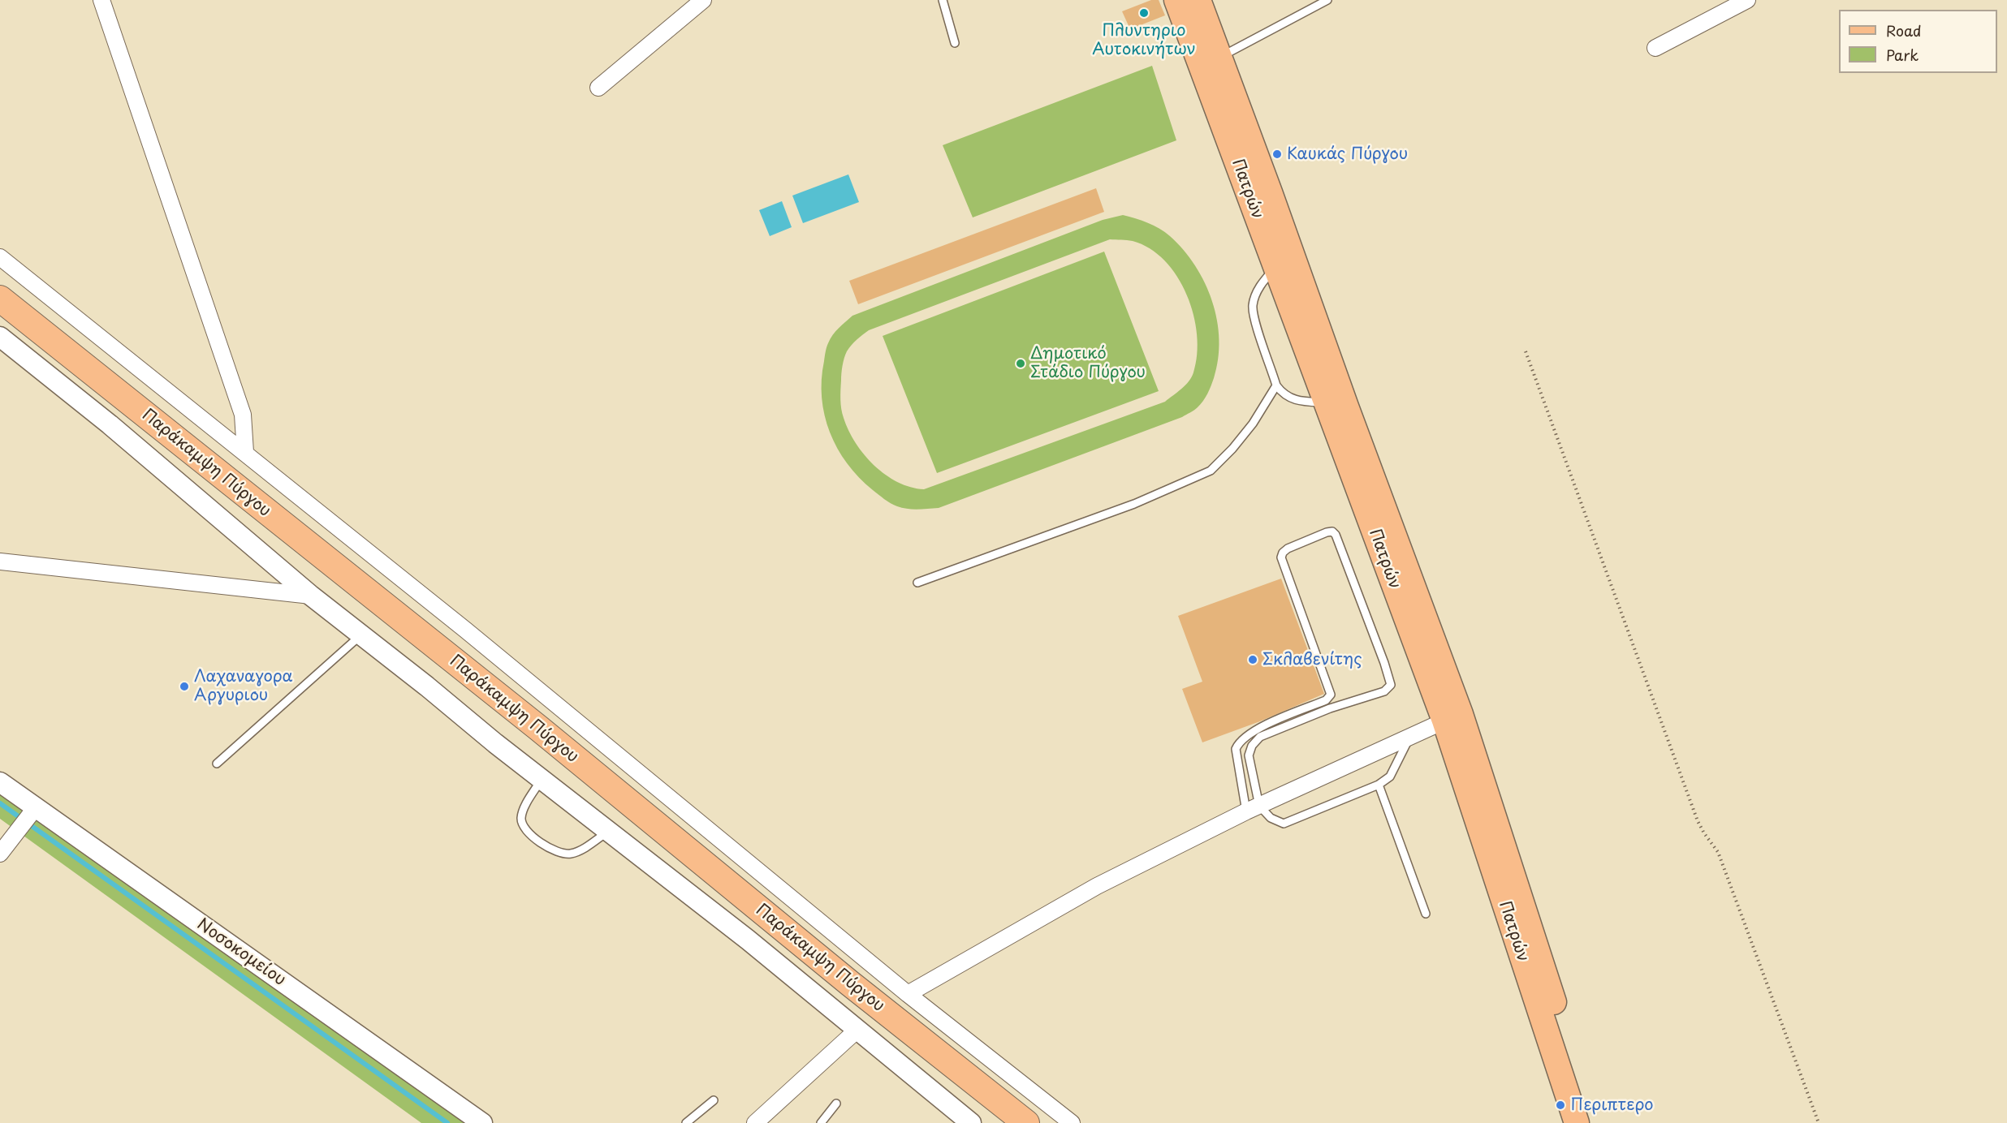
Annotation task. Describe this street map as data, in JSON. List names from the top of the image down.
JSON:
{
  "streets": {
    "highway": ["Παράκαμψη Πύργου"],
    "main road": ["Πατρών"],
    "street": ["Νοσοκομείου"]
  },
  "places": [
    "Πλυντηριο Αυτοκινήτων",
    "Καυκάς Πύργου",
    "Δημοτικό Στάδιο Πύργου",
    "Σκλαβενίτης",
    "Λαχαναγορα Αργυριου",
    "Περιπτερο"
  ],
  "legend": ["Road", "Park"]
}
